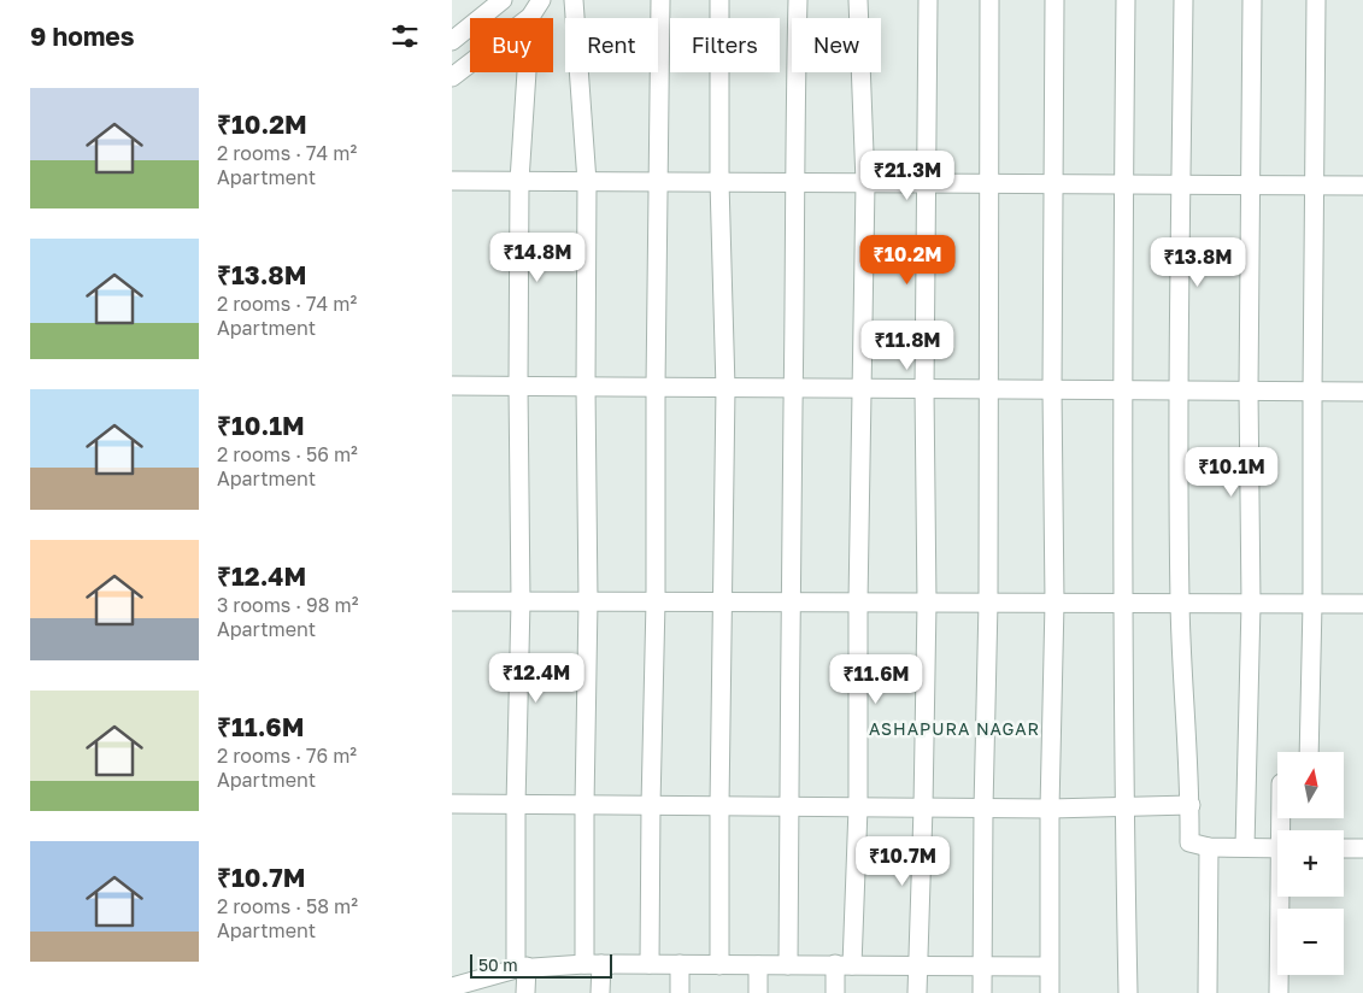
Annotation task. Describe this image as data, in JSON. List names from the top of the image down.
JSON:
{
  "districts": ["ASHAPURA NAGAR"],
  "scale_bar": "50 m",
  "north": "top",
  "page": {
    "heading": "9 homes",
    "chip": [
      "Buy",
      "Rent",
      "Filters",
      "New"
    ],
    "list": [
      {
        "name": "₹10.2M",
        "note": "2 rooms · 74 m² · Apartment"
      },
      {
        "name": "₹13.8M",
        "note": "2 rooms · 74 m² · Apartment"
      },
      {
        "name": "₹10.1M",
        "note": "2 rooms · 56 m² · Apartment"
      },
      {
        "name": "₹12.4M",
        "note": "3 rooms · 98 m² · Apartment"
      },
      {
        "name": "₹11.6M",
        "note": "2 rooms · 76 m² · Apartment"
      },
      {
        "name": "₹10.7M",
        "note": "2 rooms · 58 m² · Apartment"
      }
    ],
    "price": [
      "₹21.3M",
      "₹14.8M",
      "₹10.2M",
      "₹13.8M",
      "₹11.8M",
      "₹10.1M",
      "₹12.4M",
      "₹11.6M",
      "₹10.7M"
    ],
    "map_buttons": ["+", "−"],
    "scale": "50 m"
  }
}
